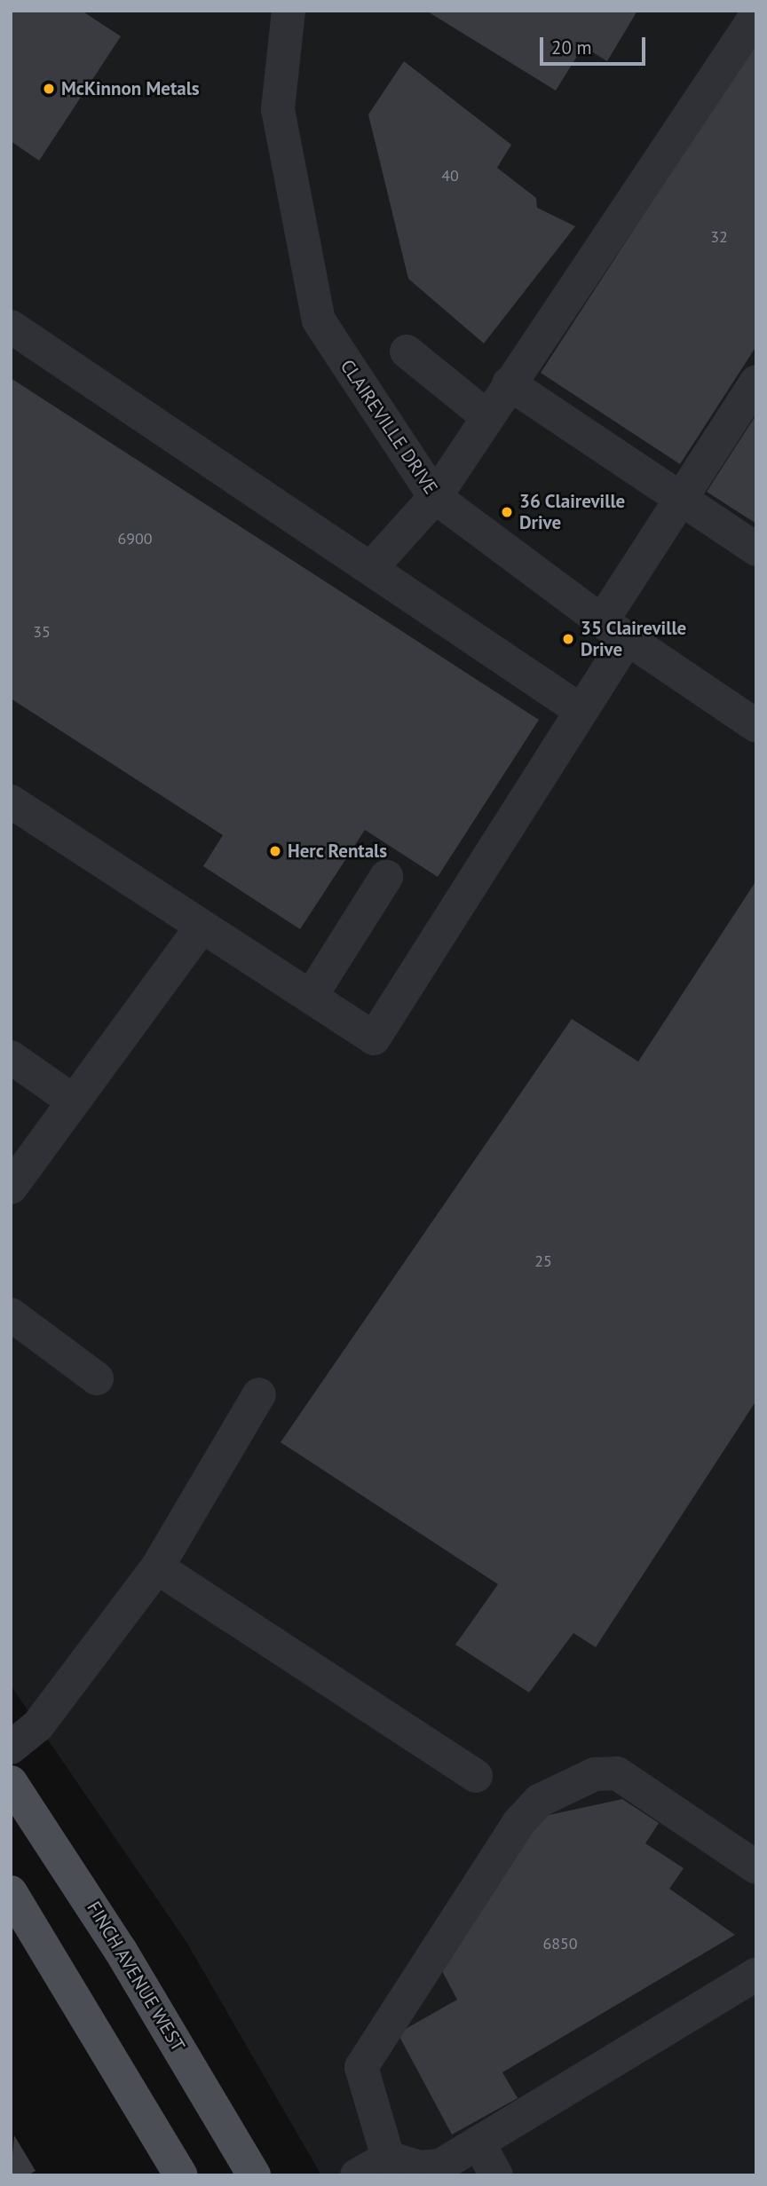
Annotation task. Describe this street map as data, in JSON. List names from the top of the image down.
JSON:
{
  "streets": {
    "main road": ["FINCH AVENUE WEST"],
    "street": ["CLAIREVILLE DRIVE"]
  },
  "places": [
    "McKinnon Metals",
    "36 Claireville Drive",
    "35 Claireville Drive",
    "Herc Rentals"
  ],
  "house_numbers": [
    "40",
    "32",
    "6900",
    "35",
    "25",
    "6850"
  ],
  "scale_bar": "20 m"
}
